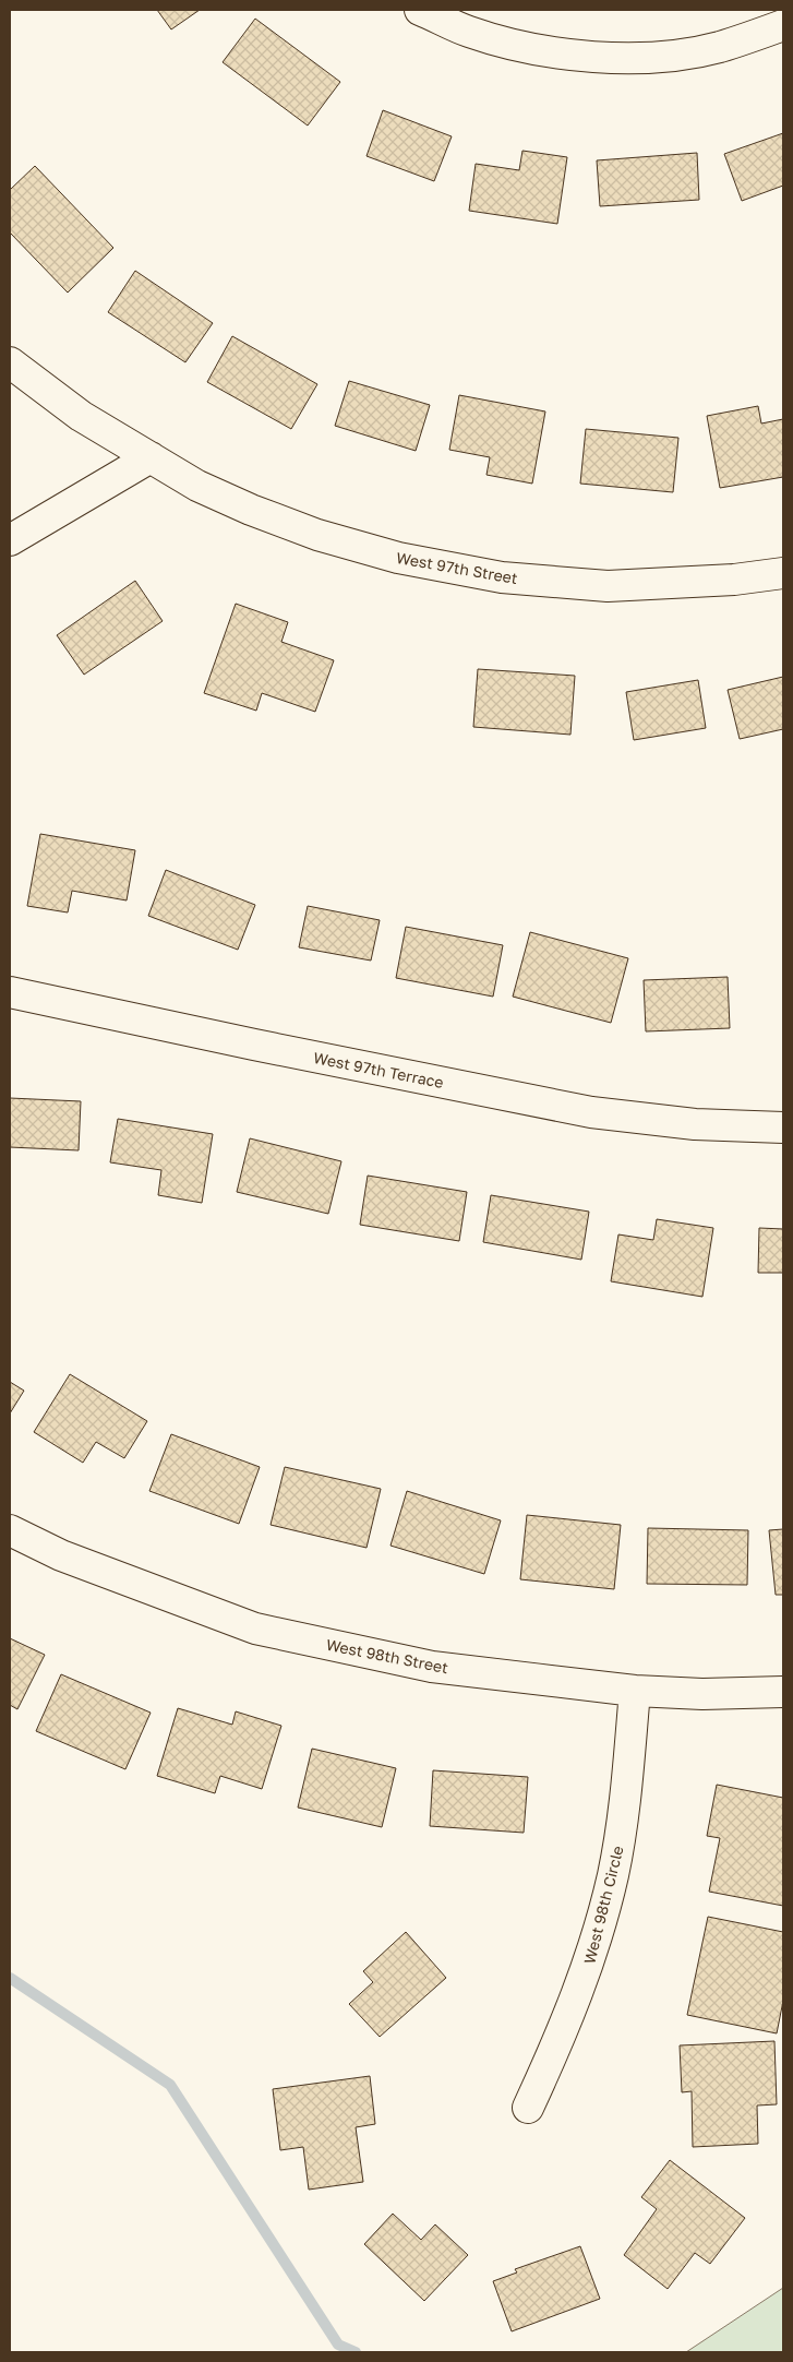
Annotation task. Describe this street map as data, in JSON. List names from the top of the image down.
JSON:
{
  "streets": {
    "street": [
      "West 97th Street",
      "West 97th Terrace",
      "West 98th Street",
      "West 98th Circle"
    ]
  },
  "crossings": [
    ["West 98th Street", "West 98th Circle"]
  ]
}
